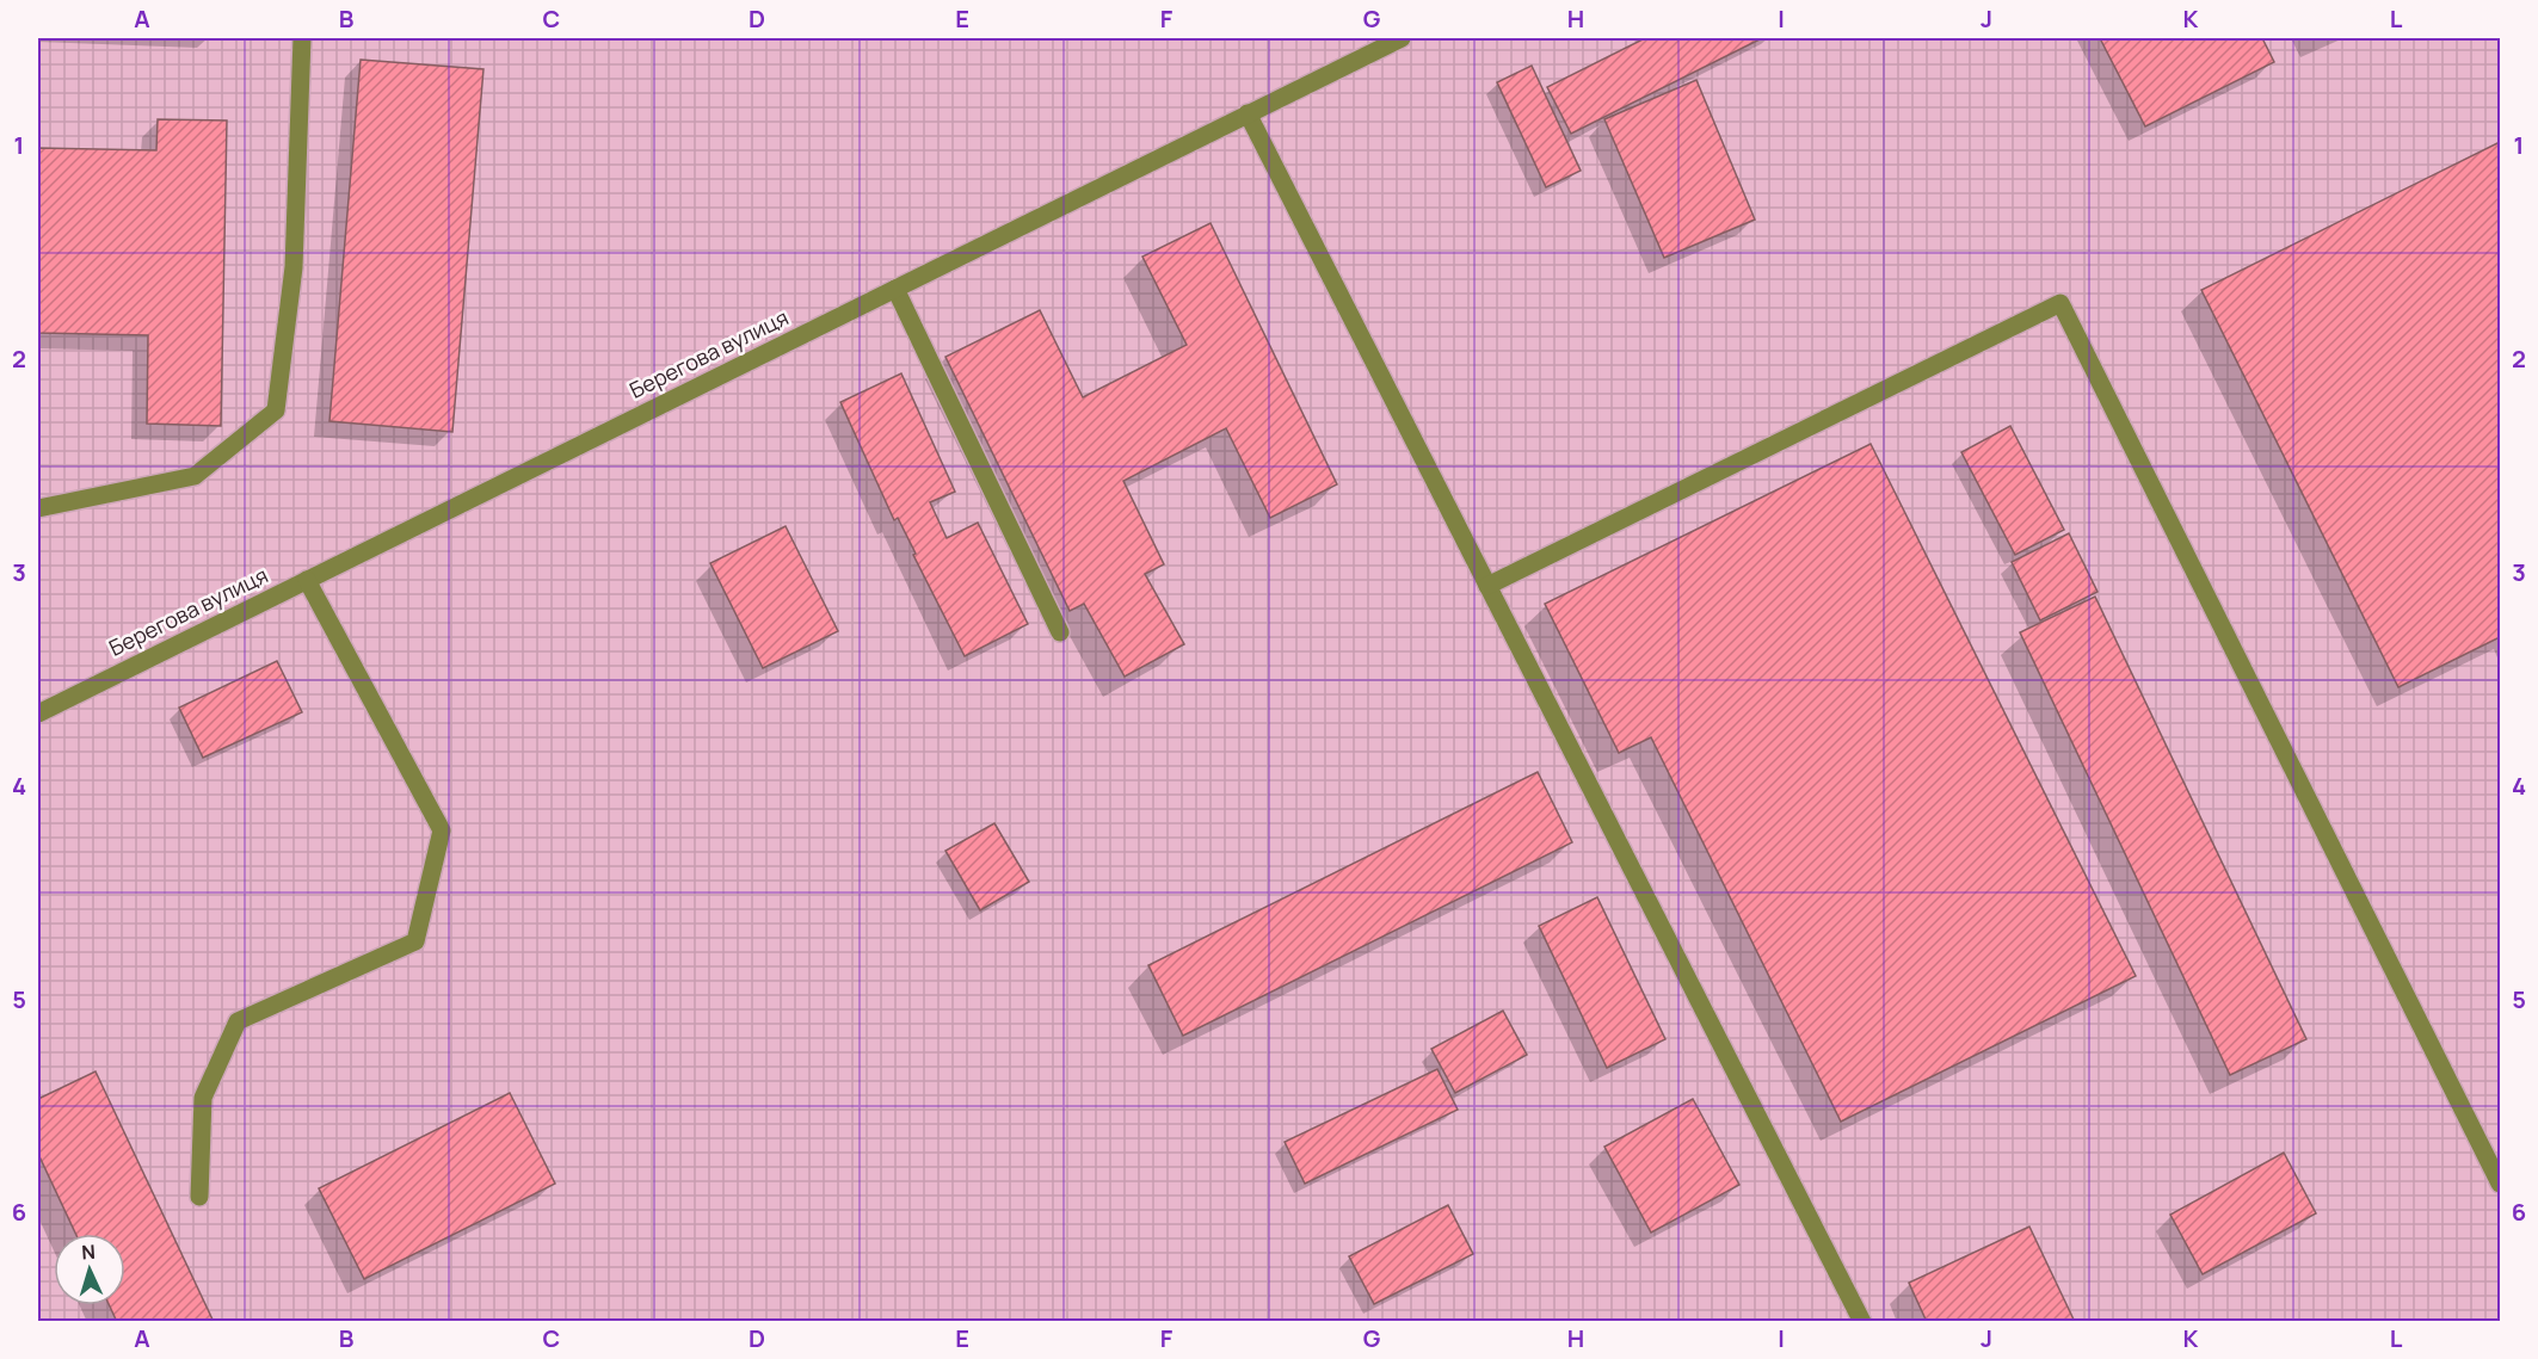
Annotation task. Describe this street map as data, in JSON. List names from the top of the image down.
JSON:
{
  "streets": {
    "street": ["Берегова вулиця"]
  },
  "north": "top",
  "grid": {
    "columns": [
      "A",
      "B",
      "C",
      "D",
      "E",
      "F",
      "G",
      "H",
      "I",
      "J",
      "K",
      "L"
    ],
    "rows": [
      "1",
      "2",
      "3",
      "4",
      "5",
      "6"
    ]
  }
}
